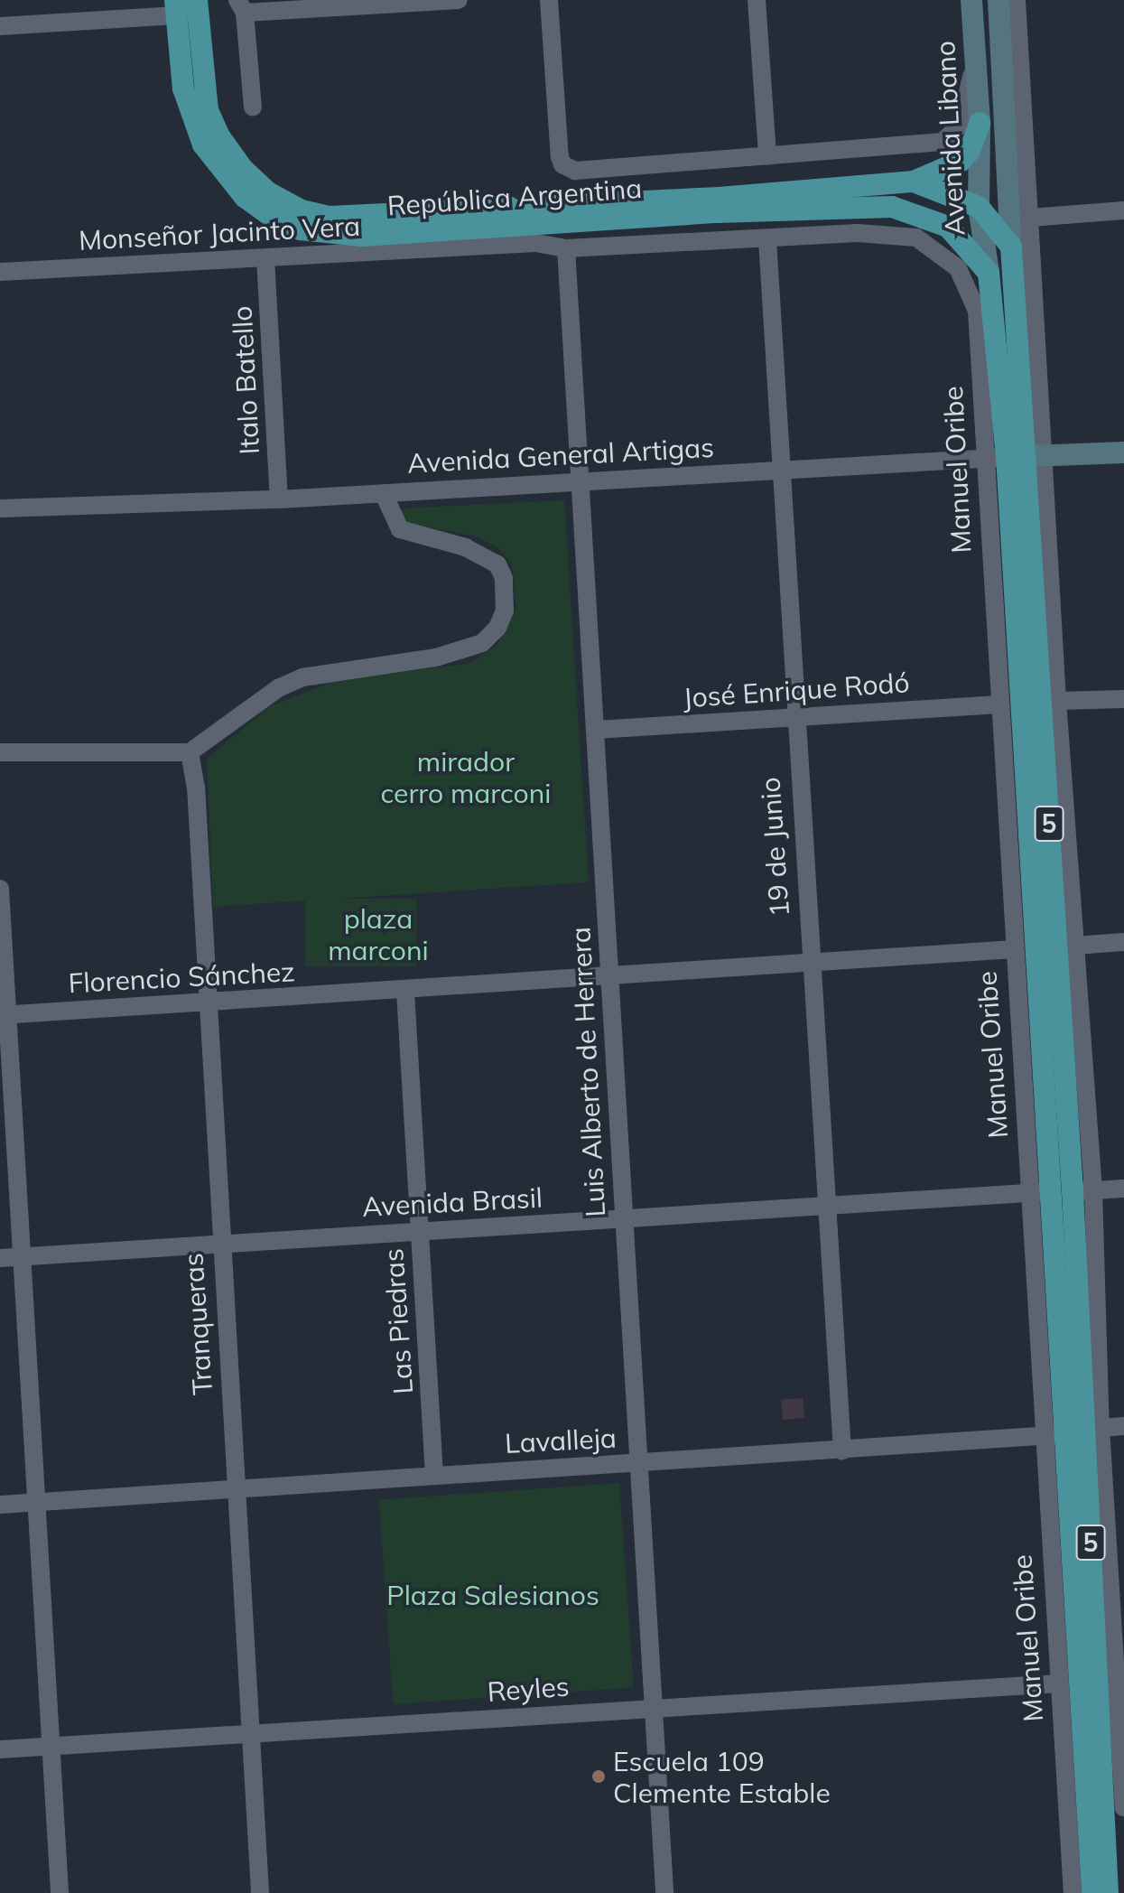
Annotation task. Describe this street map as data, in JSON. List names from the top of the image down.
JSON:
{
  "streets": {
    "highway": ["República Argentina", "Manuel Oribe", "5"],
    "main road": ["Avenida Libano", "Avenida General Artigas"],
    "street": [
      "Monseñor Jacinto Vera",
      "Italo Batello",
      "José Enrique Rodó",
      "19 de Junio",
      "Florencio Sánchez",
      "Luis Alberto de Herrera",
      "Avenida Brasil",
      "Las Piedras",
      "Tranqueras",
      "Lavalleja",
      "Reyles"
    ]
  },
  "crossings": [
    ["Avenida Libano", "República Argentina"],
    ["Avenida Libano", "Manuel Oribe"],
    ["República Argentina", "Manuel Oribe"],
    ["Monseñor Jacinto Vera", "Italo Batello"],
    ["Monseñor Jacinto Vera", "Manuel Oribe"],
    ["Monseñor Jacinto Vera", "19 de Junio"],
    ["Monseñor Jacinto Vera", "Luis Alberto de Herrera"],
    ["Italo Batello", "Avenida General Artigas"],
    ["Avenida General Artigas", "Manuel Oribe"],
    ["Avenida General Artigas", "19 de Junio"],
    ["Avenida General Artigas", "Luis Alberto de Herrera"],
    ["Manuel Oribe", "José Enrique Rodó"],
    ["Manuel Oribe", "Florencio Sánchez"],
    ["Manuel Oribe", "Avenida Brasil"],
    ["Manuel Oribe", "Lavalleja"],
    ["Manuel Oribe", "Reyles"],
    ["José Enrique Rodó", "19 de Junio"],
    ["José Enrique Rodó", "Luis Alberto de Herrera"],
    ["19 de Junio", "Florencio Sánchez"],
    ["19 de Junio", "Avenida Brasil"],
    ["19 de Junio", "Lavalleja"],
    ["Florencio Sánchez", "Luis Alberto de Herrera"],
    ["Florencio Sánchez", "Las Piedras"],
    ["Florencio Sánchez", "Tranqueras"],
    ["Luis Alberto de Herrera", "Avenida Brasil"],
    ["Luis Alberto de Herrera", "Lavalleja"],
    ["Luis Alberto de Herrera", "Reyles"],
    ["Avenida Brasil", "Las Piedras"],
    ["Avenida Brasil", "Tranqueras"],
    ["Las Piedras", "Lavalleja"],
    ["Tranqueras", "Lavalleja"],
    ["Tranqueras", "Reyles"]
  ],
  "parks": ["mirador cerro marconi", "plaza marconi", "Plaza Salesianos"],
  "places": ["Escuela 109 Clemente Estable"]
}
